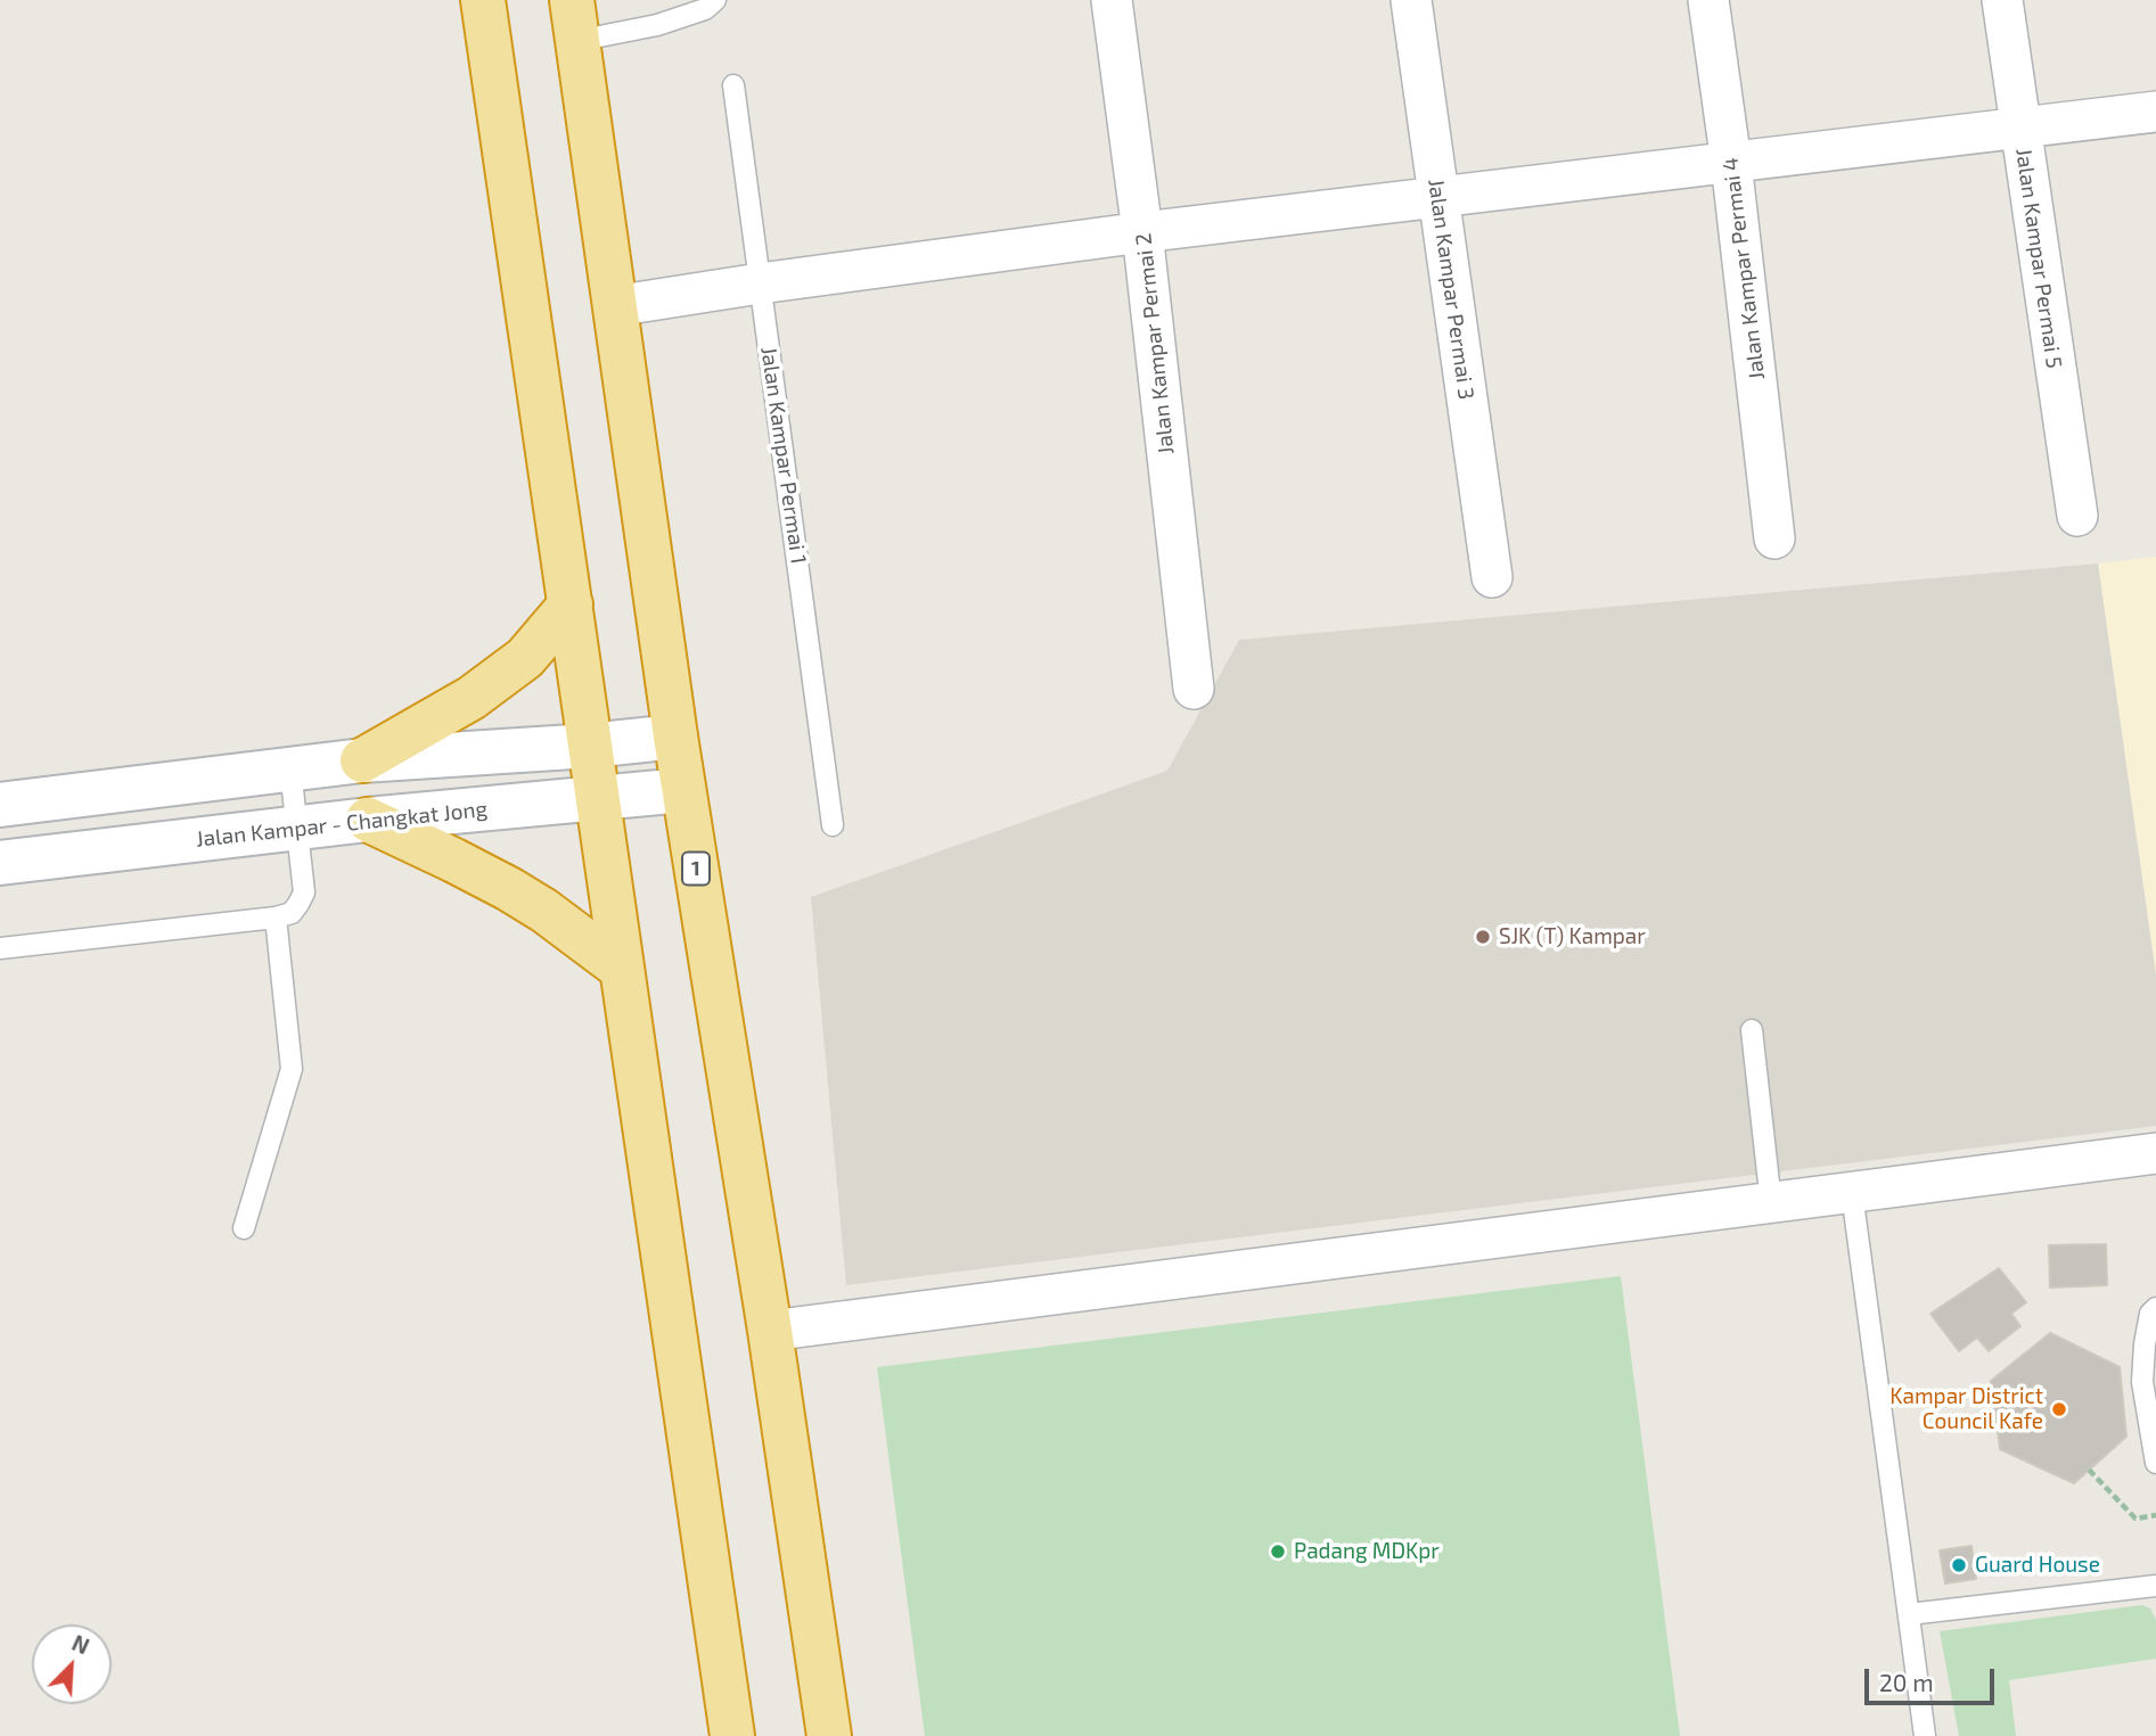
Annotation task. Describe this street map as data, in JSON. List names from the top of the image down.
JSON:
{
  "streets": {
    "highway": ["1"],
    "main road": ["Jalan Kampar - Changkat Jong"],
    "street": [
      "Jalan Kampar Permai 5",
      "Jalan Kampar Permai 4",
      "Jalan Kampar Permai 3",
      "Jalan Kampar Permai 2"
    ],
    "lane": ["Jalan Kampar Permai 1"]
  },
  "crossings": [
    ["Jalan Kampar - Changkat Jong", "1"]
  ],
  "places": [
    "SJK (T) Kampar",
    "Kampar District Council Kafe",
    "Padang MDKpr",
    "Guard House"
  ],
  "scale_bar": "20 m",
  "north": "top right"
}
